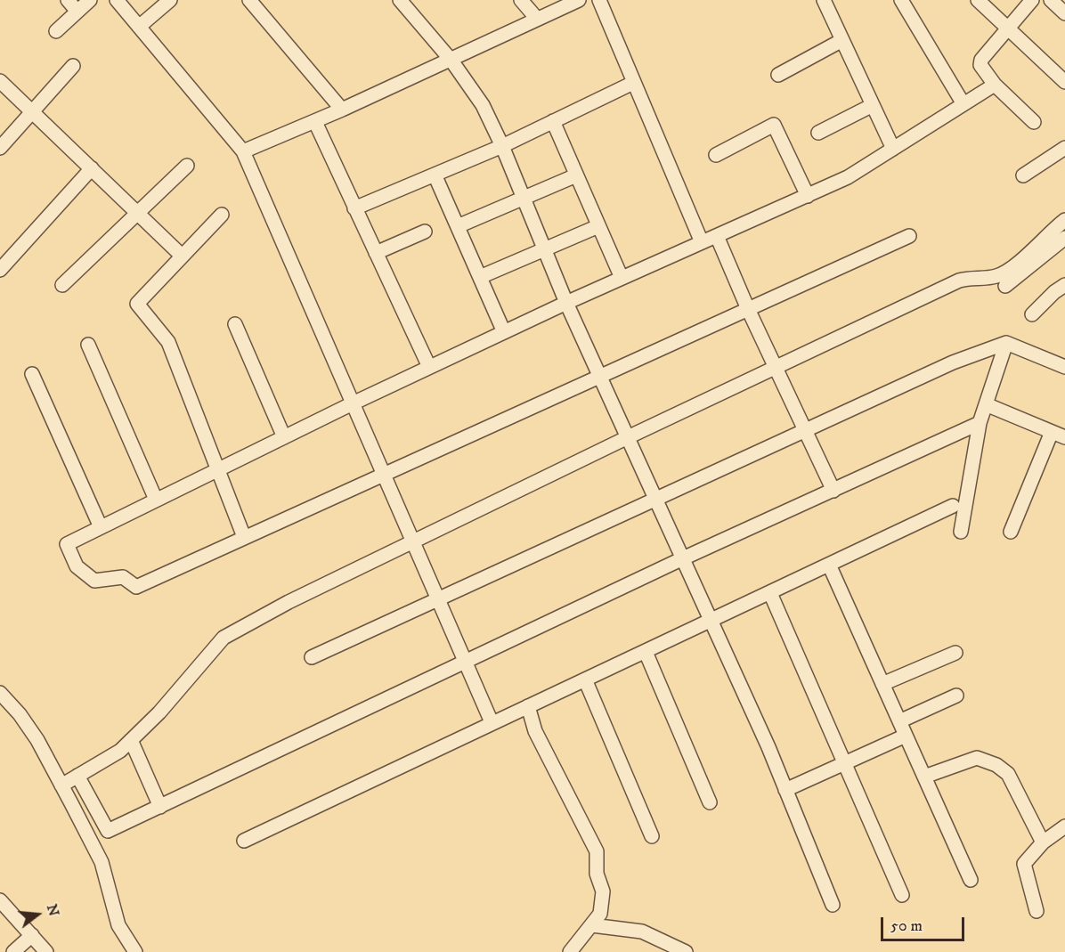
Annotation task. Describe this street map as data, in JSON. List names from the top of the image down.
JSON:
{
  "scale_bar": "50 m",
  "north": "right"
}
